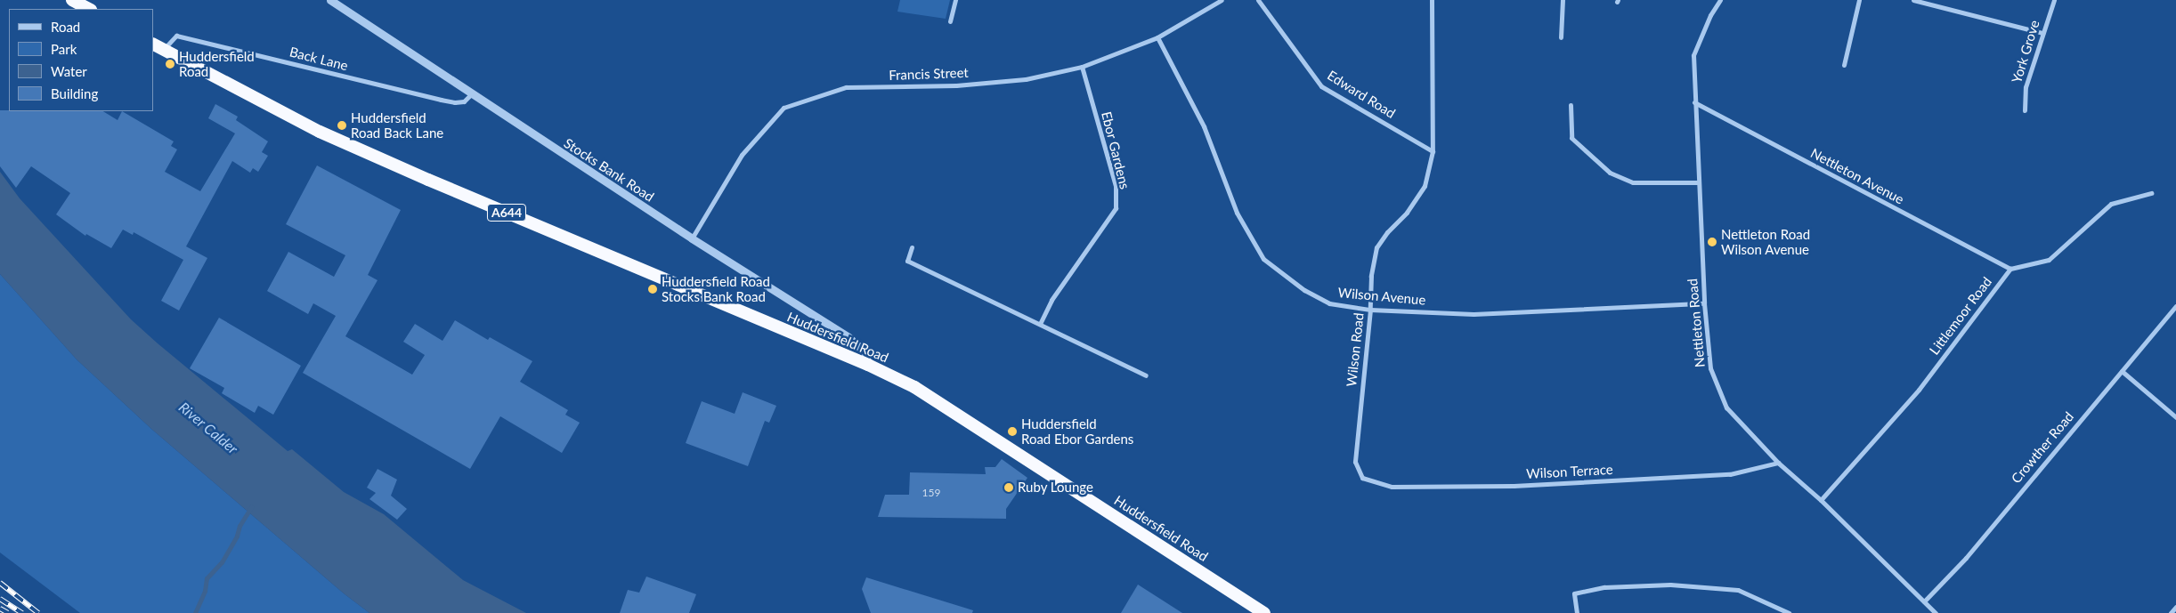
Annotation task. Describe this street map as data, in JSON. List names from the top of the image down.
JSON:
{
  "streets": {
    "highway": ["A644", "Huddersfield Road"],
    "street": [
      "York Grove",
      "Back Lane",
      "Francis Street",
      "Edward Road",
      "Ebor Gardens",
      "Stocks Bank Road",
      "Nettleton Avenue",
      "Wilson Avenue",
      "Littlemoor Road",
      "Nettleton Road",
      "Wilson Road",
      "Crowther Road",
      "Wilson Terrace"
    ]
  },
  "crossings": [
    ["Back Lane", "Stocks Bank Road"],
    ["Back Lane", "Huddersfield Road"],
    ["Francis Street", "Ebor Gardens"],
    ["Francis Street", "Stocks Bank Road"],
    ["Francis Street", "Wilson Avenue"],
    ["Edward Road", "Wilson Road"],
    ["Stocks Bank Road", "Huddersfield Road"],
    ["Nettleton Avenue", "Littlemoor Road"],
    ["Nettleton Avenue", "Nettleton Road"],
    ["Wilson Avenue", "Nettleton Road"],
    ["Wilson Avenue", "Wilson Road"],
    ["Littlemoor Road", "Nettleton Road"],
    ["Nettleton Road", "Crowther Road"],
    ["Nettleton Road", "Wilson Terrace"],
    ["Wilson Road", "Wilson Terrace"]
  ],
  "water": ["River Calder"],
  "places": [
    "Huddersfield Road",
    "Huddersfield Road Back Lane",
    "Nettleton Road Wilson Avenue",
    "Huddersfield Road Stocks Bank Road",
    "Huddersfield Road Ebor Gardens",
    "Ruby Lounge"
  ],
  "house_numbers": ["159"],
  "legend": [
    "Road",
    "Park",
    "Water",
    "Building"
  ]
}
